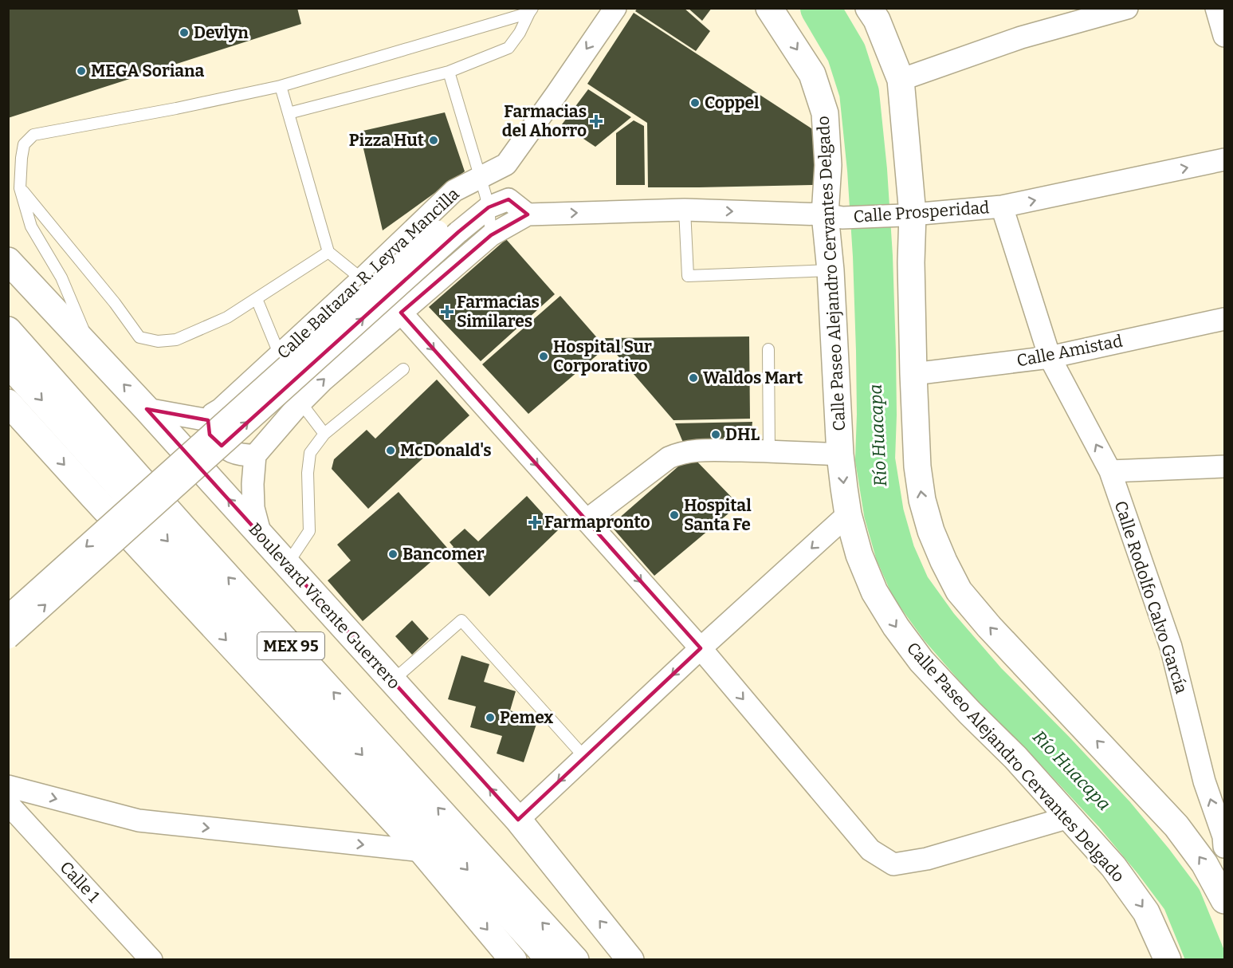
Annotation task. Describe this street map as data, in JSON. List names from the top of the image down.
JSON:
{
  "streets": {
    "main road": ["Calle Paseo Alejandro Cervantes Delgado", "Boulevard Vicente Guerrero", "MEX 95"],
    "street": [
      "Calle Prosperidad",
      "Calle Baltazar R. Leyva Mancilla",
      "Calle Amistad",
      "Calle Rodolfo Calvo García",
      "Calle 1"
    ]
  },
  "crossings": [
    ["Calle Prosperidad", "Calle Paseo Alejandro Cervantes Delgado"],
    ["Calle Prosperidad", "Calle Rodolfo Calvo García"],
    ["Calle Amistad", "Calle Rodolfo Calvo García"]
  ],
  "one_way": ["Calle Baltazar R. Leyva Mancilla", "Calle Rodolfo Calvo García"],
  "water": ["Río Huacapa"],
  "places": {
    "other": [
      "Devlyn",
      "MEGA Soriana",
      "Coppel",
      "Pizza Hut",
      "Hospital Sur Corporativo",
      "Waldos Mart",
      "DHL",
      "McDonald's",
      "Hospital Santa Fe",
      "Bancomer",
      "Pemex"
    ],
    "health": ["Farmacias del Ahorro", "Farmacias Similares", "Farmapronto"]
  }
}
